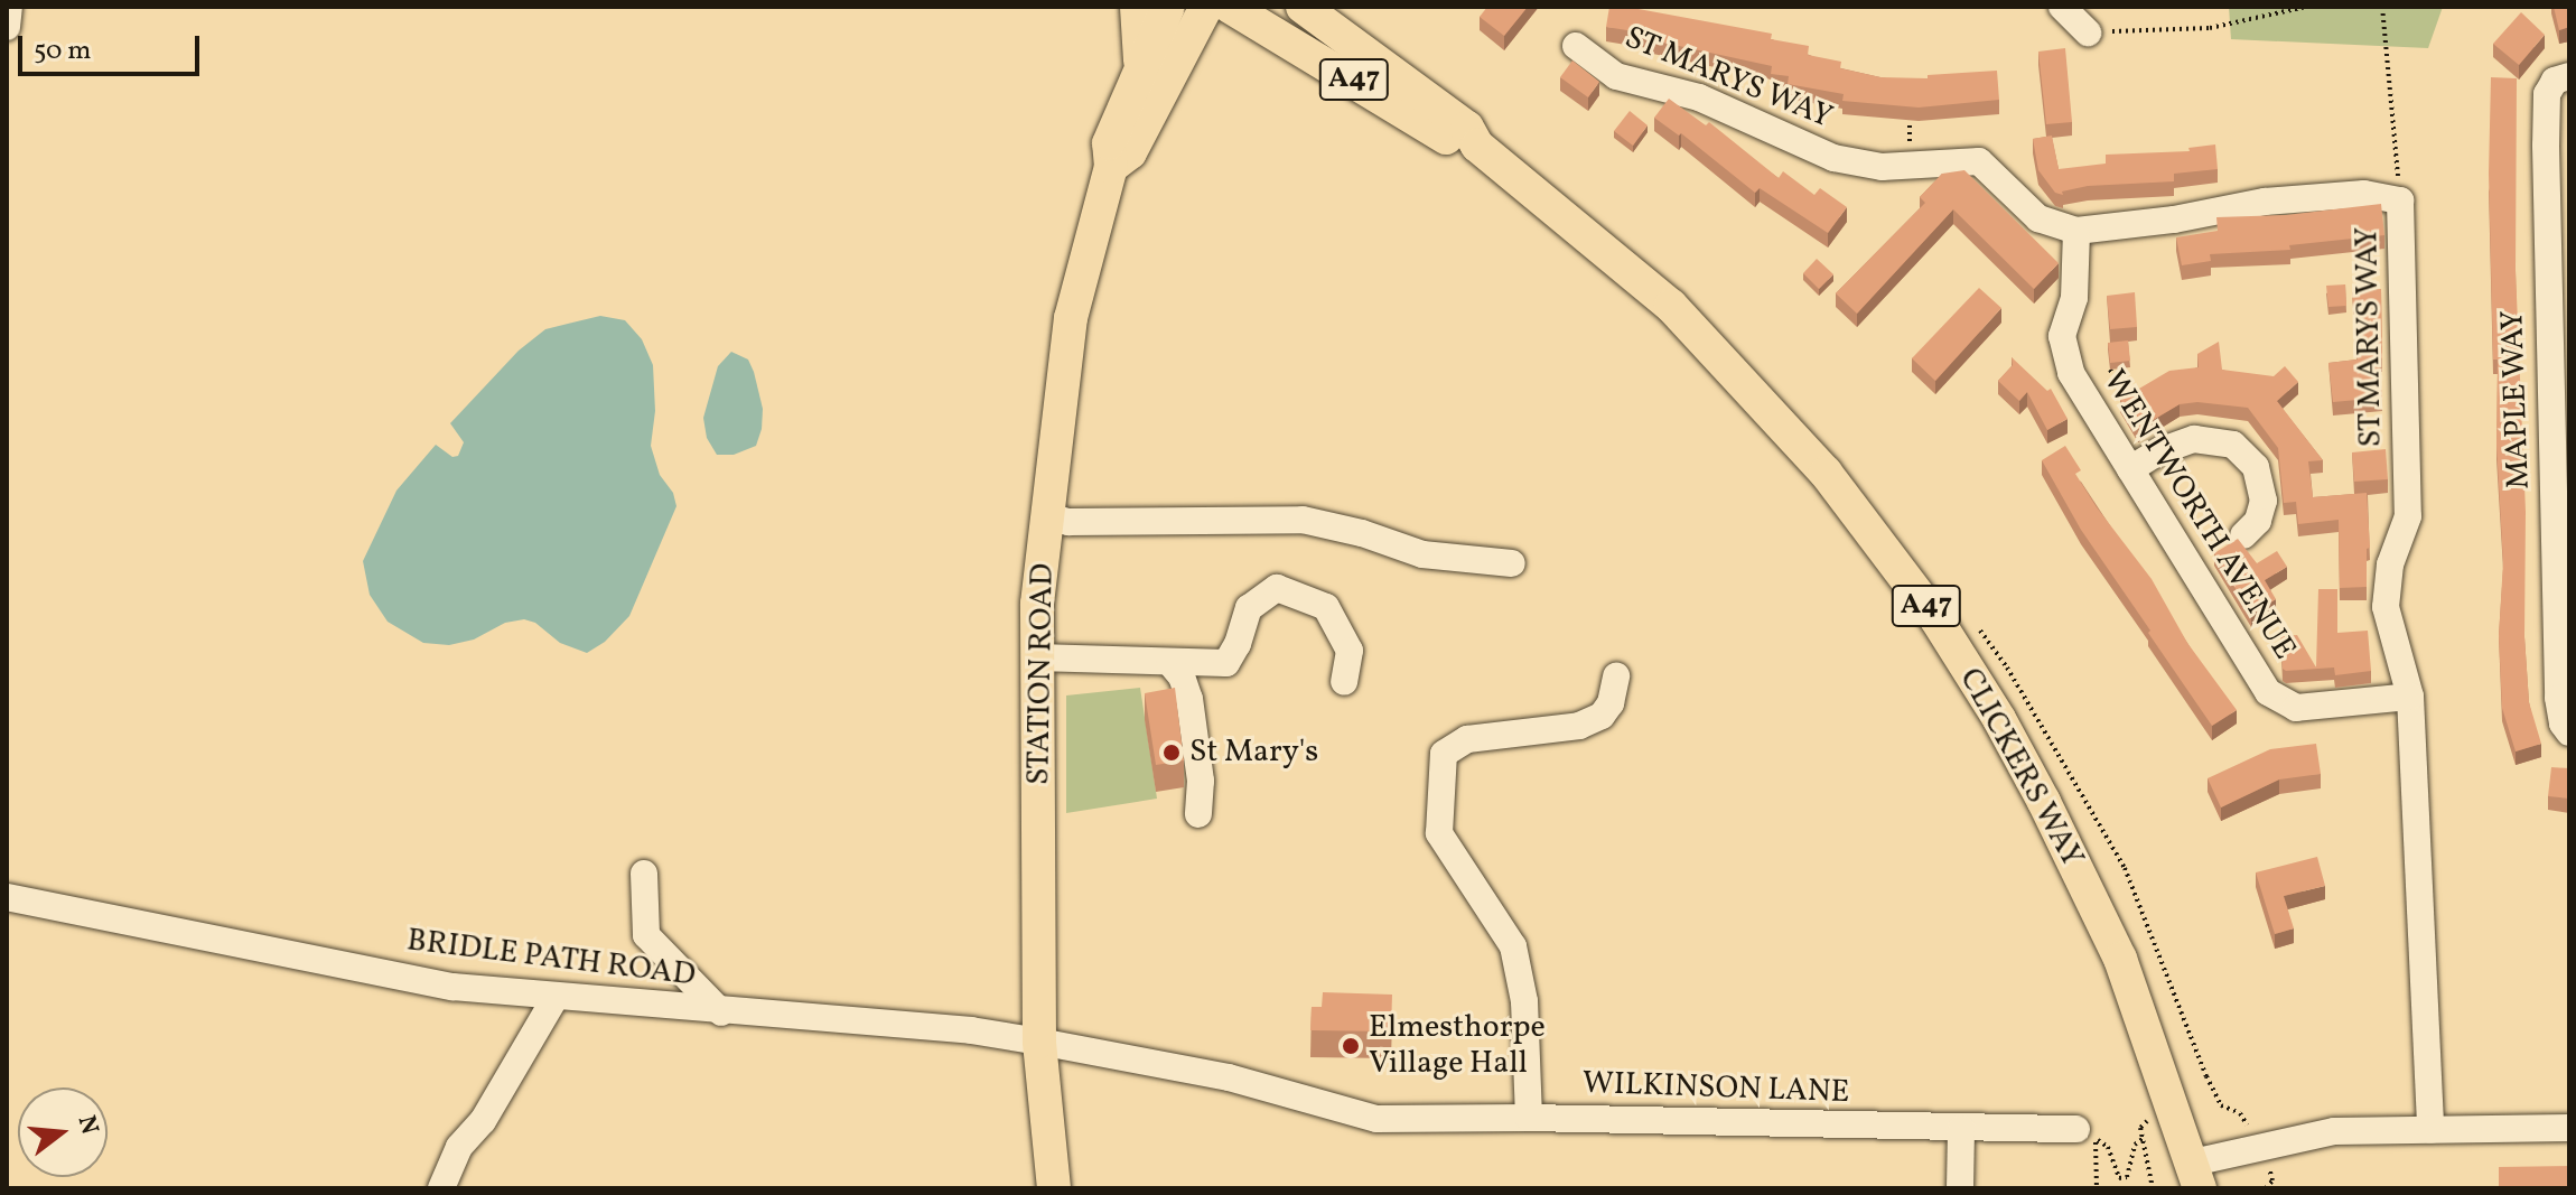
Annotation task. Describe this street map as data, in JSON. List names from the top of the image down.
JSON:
{
  "streets": {
    "main road": ["A47", "STATION ROAD", "CLICKERS WAY"],
    "street": [
      "ST MARYS WAY",
      "MAPLE WAY",
      "WENTWORTH AVENUE",
      "BRIDLE PATH ROAD",
      "WILKINSON LANE"
    ]
  },
  "crossings": [
    ["ST MARYS WAY", "WENTWORTH AVENUE"],
    ["STATION ROAD", "BRIDLE PATH ROAD"],
    ["STATION ROAD", "WILKINSON LANE"],
    ["BRIDLE PATH ROAD", "WILKINSON LANE"]
  ],
  "places": ["St Mary's", "Elmesthorpe Village Hall"],
  "scale_bar": "50 m",
  "north": "right"
}
